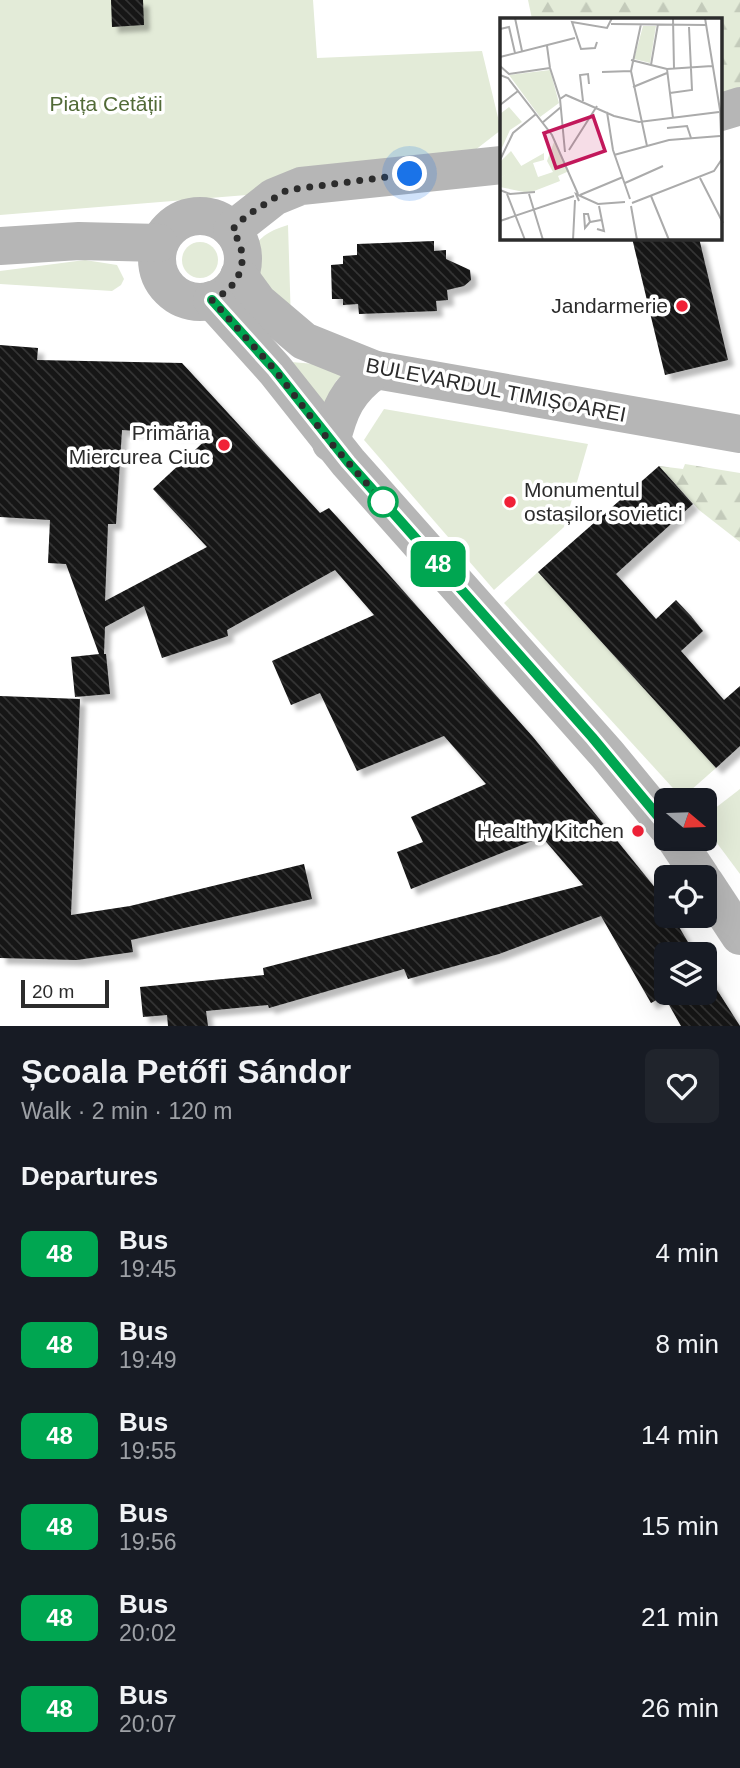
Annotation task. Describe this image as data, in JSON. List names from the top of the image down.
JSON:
{
  "streets": {
    "street": ["BULEVARDUL TIMIȘOAREI"]
  },
  "parks": ["Piața Cetății"],
  "places": [
    "Jandarmerie",
    "Primăria Miercurea Ciuc",
    "Monumentul ostașilor sovietici",
    "Healthy Kitchen"
  ],
  "lines": ["bus line 48"],
  "scale_bar": "20 m",
  "north": "right",
  "page": {
    "on_map": "48",
    "scale": "20 m",
    "heading": [
      ["Școala Petőfi Sándor", "Walk · 2 min · 120 m"],
      "Departures"
    ],
    "list": [
      {
        "mark": "48",
        "name": "Bus",
        "note": "19:45",
        "value": "4 min"
      },
      {
        "mark": "48",
        "name": "Bus",
        "note": "19:49",
        "value": "8 min"
      },
      {
        "mark": "48",
        "name": "Bus",
        "note": "19:55",
        "value": "14 min"
      },
      {
        "mark": "48",
        "name": "Bus",
        "note": "19:56",
        "value": "15 min"
      },
      {
        "mark": "48",
        "name": "Bus",
        "note": "20:02",
        "value": "21 min"
      },
      {
        "mark": "48",
        "name": "Bus",
        "note": "20:07",
        "value": "26 min"
      }
    ]
  }
}
